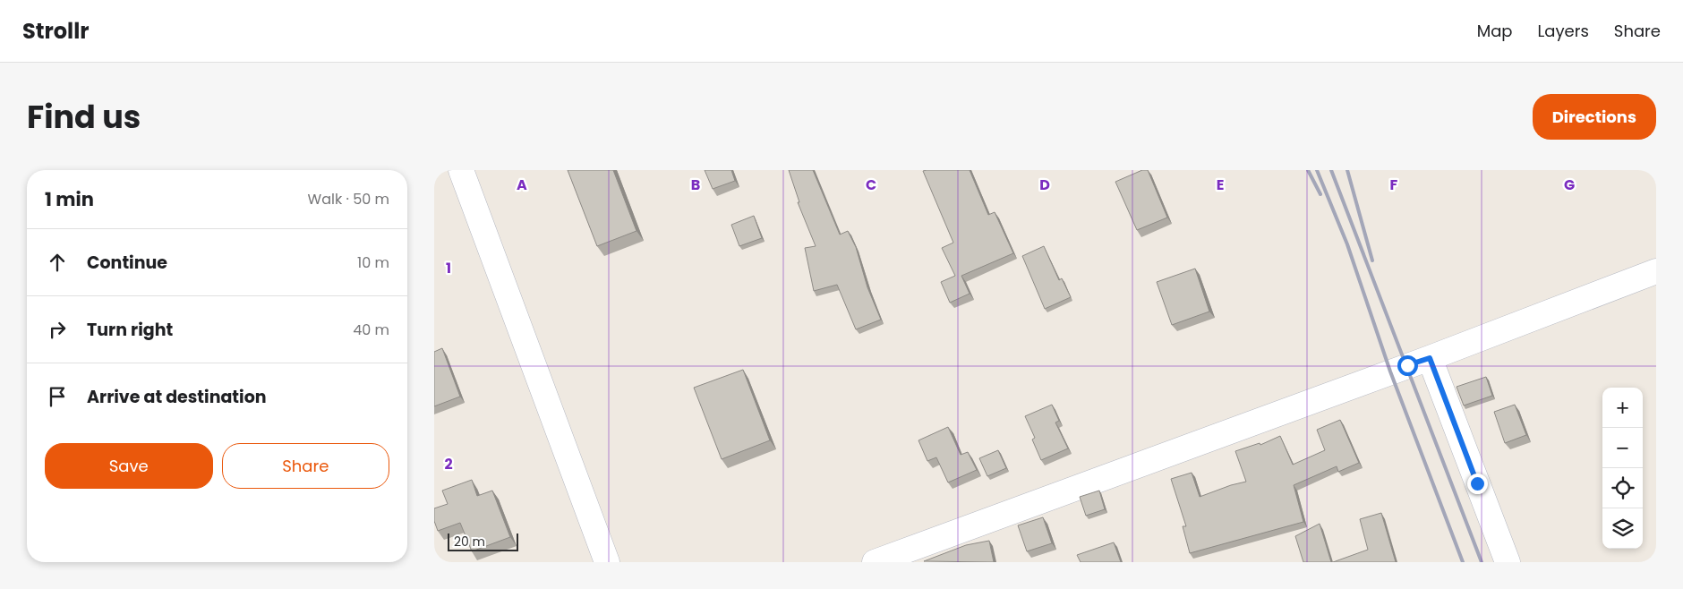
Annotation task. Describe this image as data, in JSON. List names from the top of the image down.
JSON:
{
  "scale_bar": "20 m",
  "page": {
    "header": "Strollr",
    "nav": ["Map", "Layers", "Share"],
    "title": "Find us",
    "buttons": [
      "Directions",
      ["Save", "Share"]
    ],
    "heading": ["1 min", "Walk · 50 m"],
    "list": [
      ["Continue", "10 m"],
      ["Turn right", "40 m"],
      "Arrive at destination"
    ],
    "map_buttons": ["+", "−"],
    "scale": "20 m"
  },
  "grid": {
    "columns": [
      "A",
      "B",
      "C",
      "D",
      "E",
      "F",
      "G"
    ],
    "rows": ["1", "2"]
  }
}
